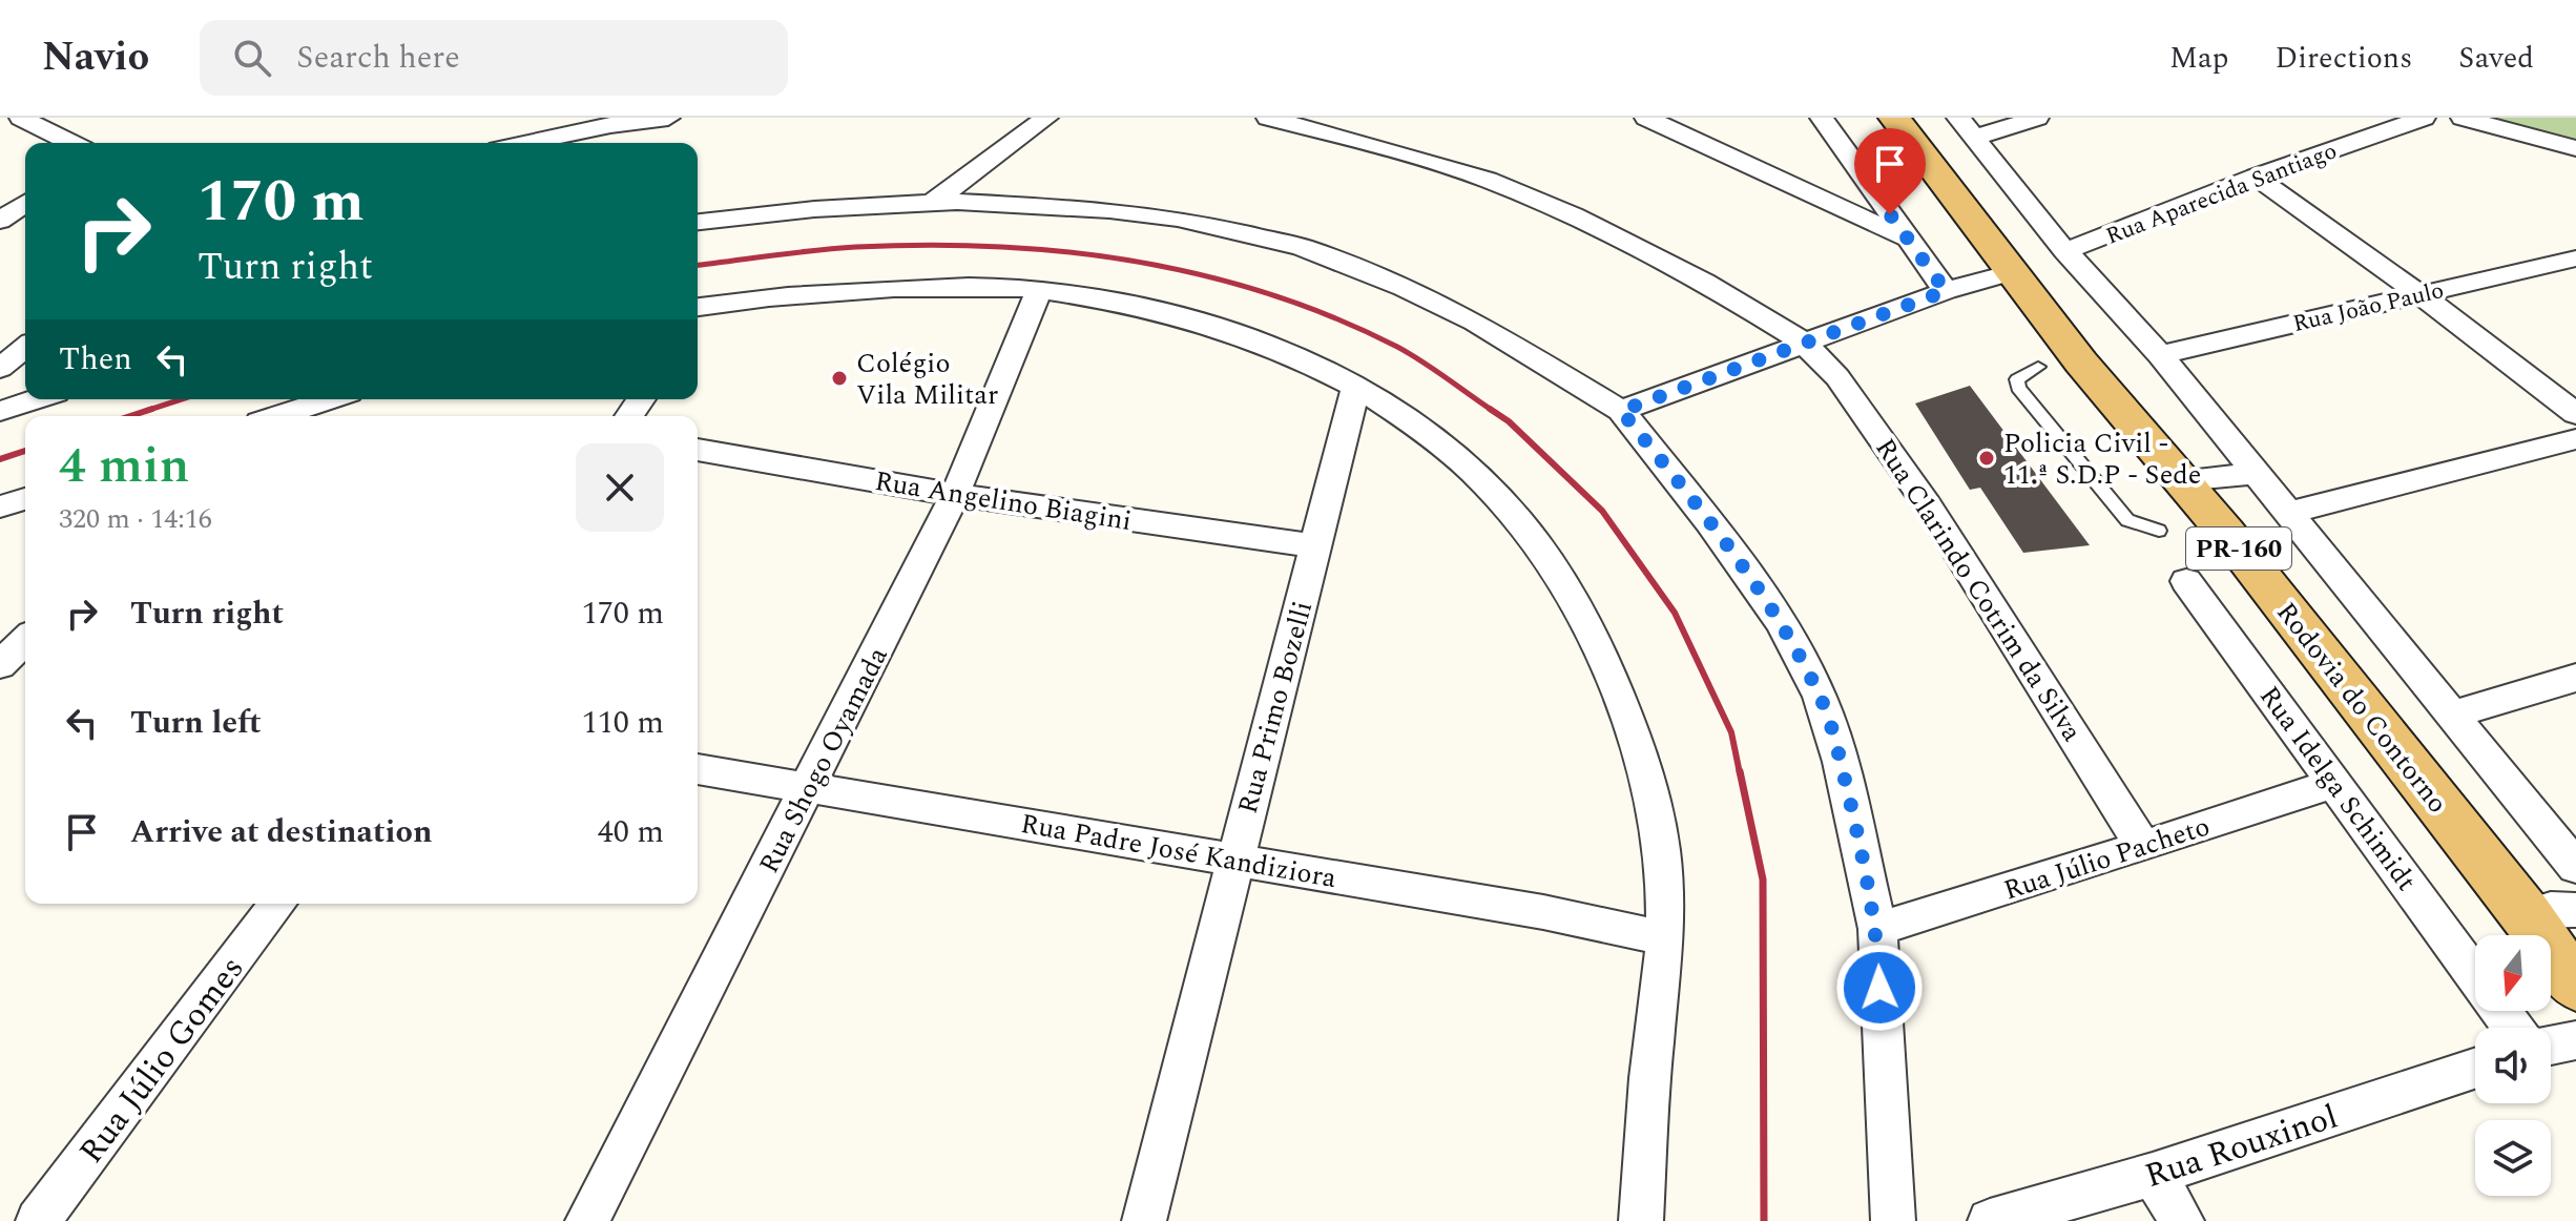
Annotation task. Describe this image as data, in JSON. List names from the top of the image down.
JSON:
{
  "streets": {
    "main road": ["PR-160", "Rodovia do Contorno"],
    "street": [
      "Rua Aparecida Santiago",
      "Rua João Paulo",
      "Rua Angelino Biagini",
      "Rua Clarindo Cotrim da Silva",
      "Rua Primo Bozelli",
      "Rua Shogo Oyamada",
      "Rua Idelga Schimidt",
      "Rua Padre José Kandiziora",
      "Rua Júlio Pacheto",
      "Rua Júlio Gomes",
      "Rua Rouxinol"
    ]
  },
  "crossings": [
    ["Rua Angelino Biagini", "Rua Primo Bozelli"],
    ["Rua Angelino Biagini", "Rua Shogo Oyamada"],
    ["Rua Clarindo Cotrim da Silva", "Rua Júlio Pacheto"],
    ["Rua Primo Bozelli", "Rua Padre José Kandiziora"],
    ["Rua Shogo Oyamada", "Rua Padre José Kandiziora"],
    ["Rua Idelga Schimidt", "Rua Júlio Pacheto"]
  ],
  "places": ["Colégio Vila Militar", "Policia Civil - 11.ª S.D.P - Sede"],
  "north": "bottom",
  "page": {
    "header": "Navio",
    "search": "Search here",
    "nav": ["Map", "Directions", "Saved"],
    "turn": ["170 m", "Turn right"],
    "then": "Then",
    "heading": ["4 min", "320 m · 14:16"],
    "list": [
      {
        "name": "Turn right",
        "value": "170 m"
      },
      {
        "name": "Turn left",
        "value": "110 m"
      },
      {
        "name": "Arrive at destination",
        "value": "40 m"
      }
    ]
  }
}
